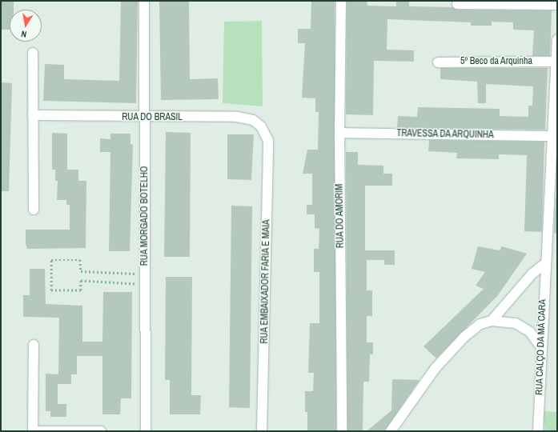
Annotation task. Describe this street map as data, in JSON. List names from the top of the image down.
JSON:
{
  "streets": {
    "street": [
      "5º Beco da Arquinha",
      "RUA DO BRASIL",
      "TRAVESSA DA ARQUINHA",
      "RUA MORGADO BOTELHO",
      "RUA DO AMORIM",
      "RUA EMBAIXADOR FARIA E MAIA",
      "RUA CALÇO DA MÁ CARA"
    ]
  },
  "crossings": [
    ["5º Beco da Arquinha", "RUA CALÇO DA MÁ CARA"],
    ["RUA DO BRASIL", "RUA MORGADO BOTELHO"],
    ["RUA DO BRASIL", "RUA EMBAIXADOR FARIA E MAIA"],
    ["TRAVESSA DA ARQUINHA", "RUA DO AMORIM"],
    ["TRAVESSA DA ARQUINHA", "RUA CALÇO DA MÁ CARA"]
  ],
  "north": "bottom"
}
